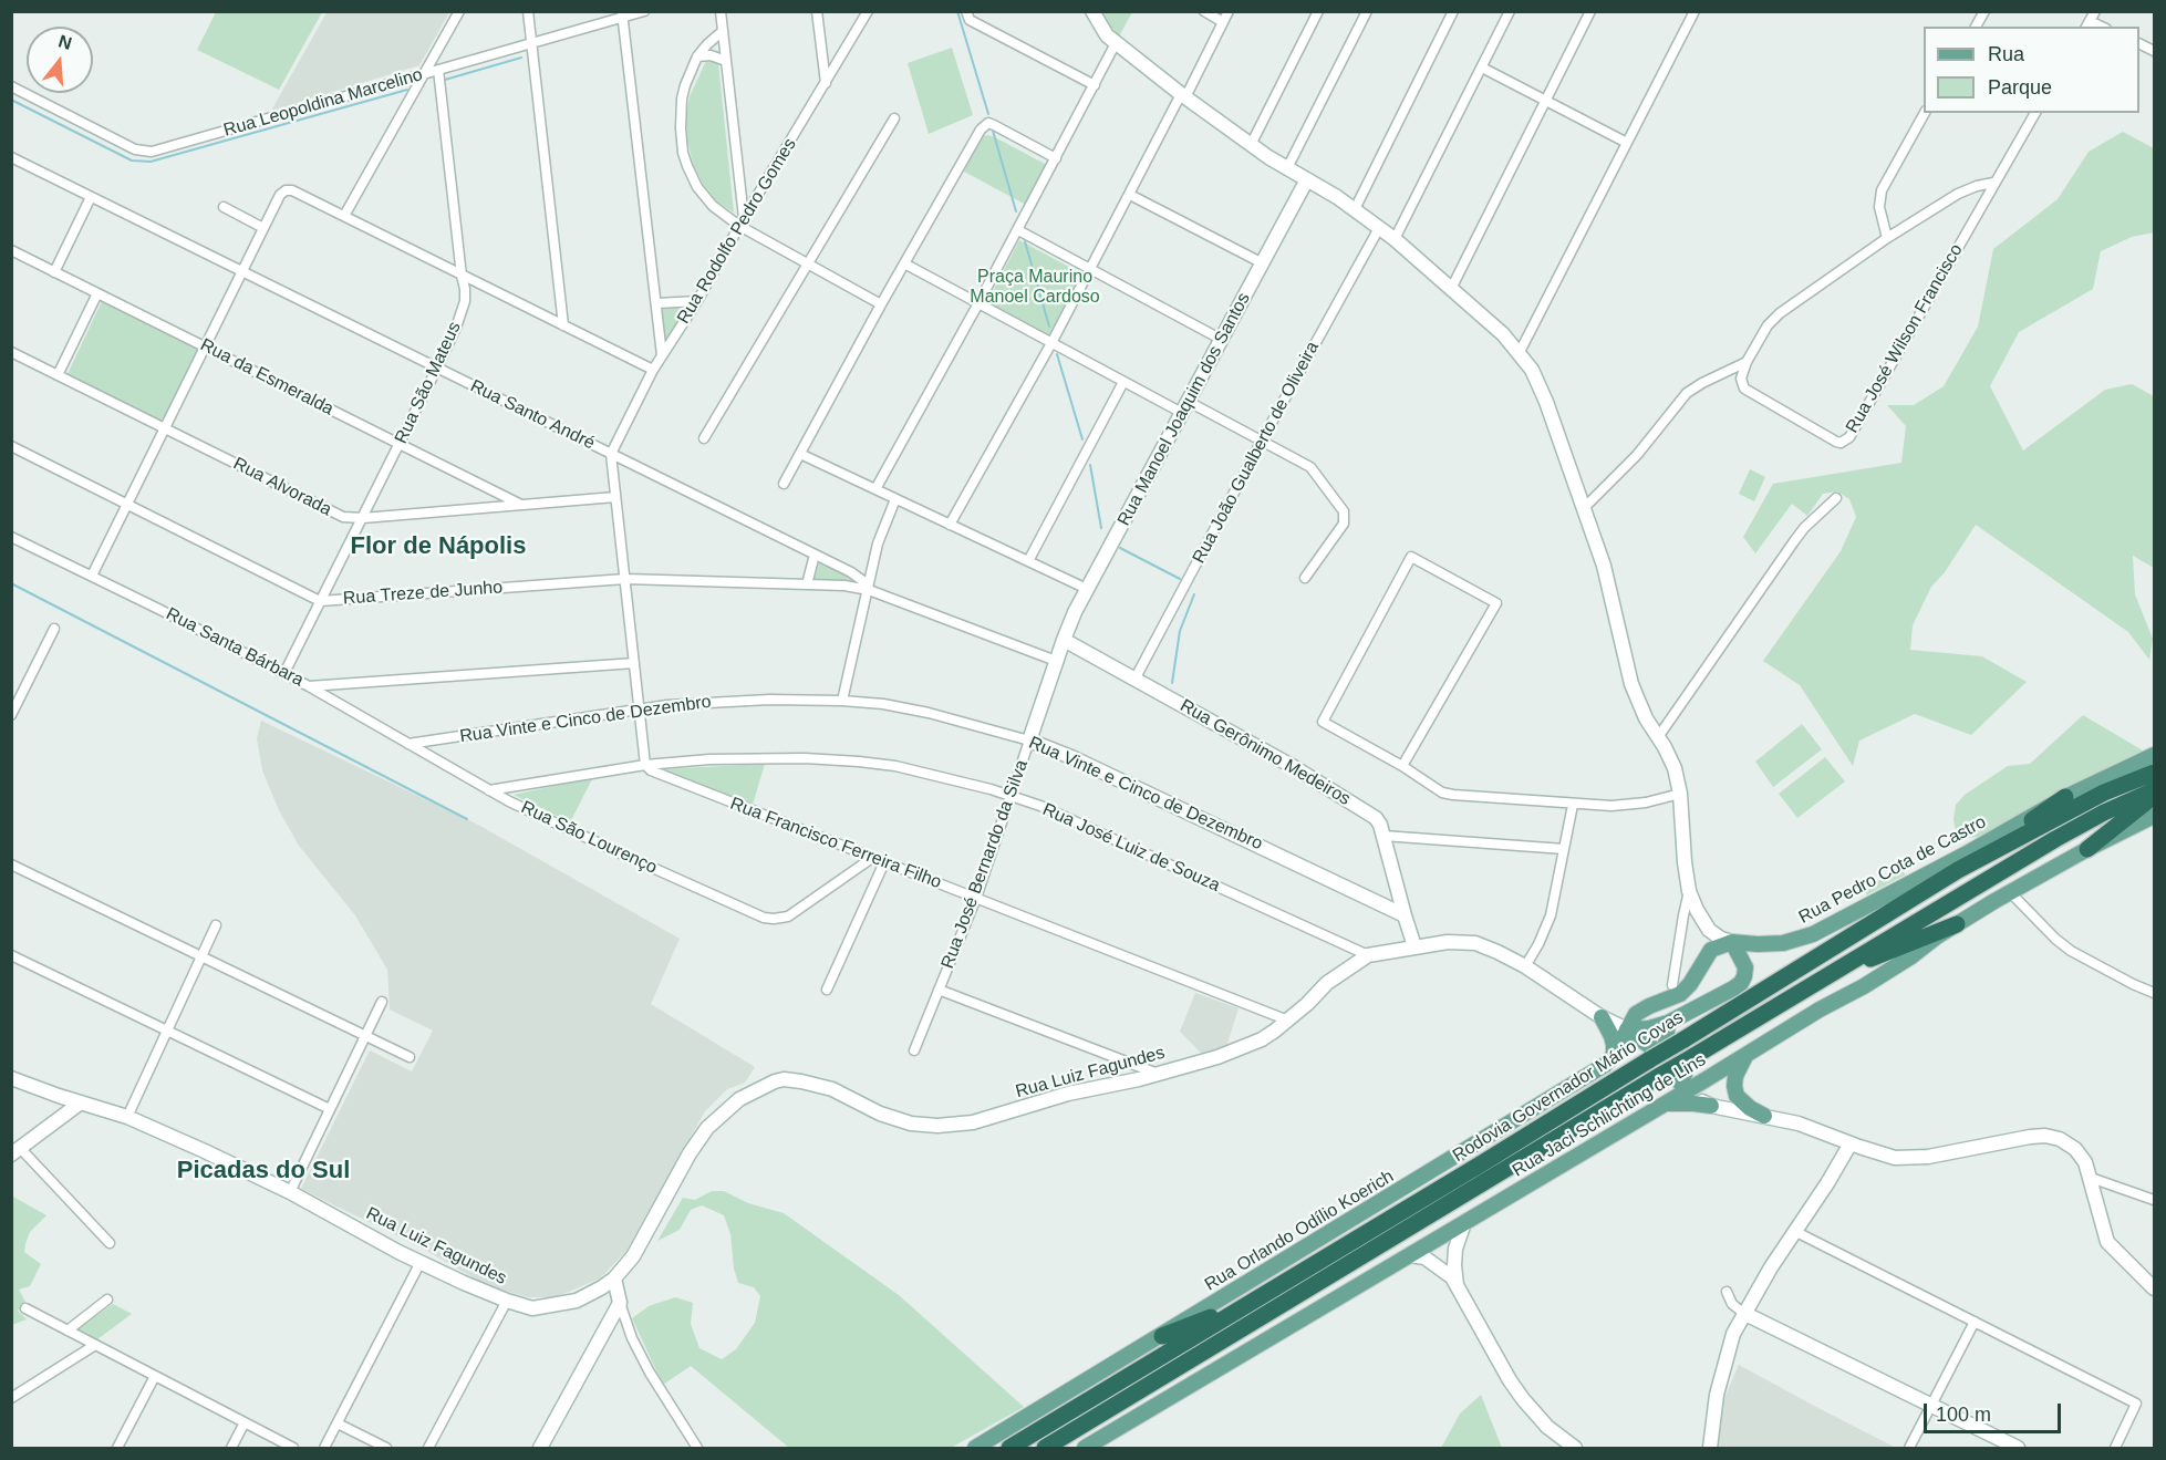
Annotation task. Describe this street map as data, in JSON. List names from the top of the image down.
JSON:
{
  "streets": {
    "highway": ["Rodovia Governador Mário Covas"],
    "main road": [
      "Rua Manoel Joaquim dos Santos",
      "Rua Vinte e Cinco de Dezembro",
      "Rua Gerônimo Medeiros",
      "Rua José Bernardo da Silva",
      "Rua Pedro Cota de Castro",
      "Rua Luiz Fagundes",
      "Rua Jaci Schlichting de Lins",
      "Rua Orlando Odílio Koerich"
    ],
    "street": [
      "Rua Leopoldina Marcelino",
      "Rua Rodolfo Pedro Gomes",
      "Rua José Wilson Francisco",
      "Rua da Esmeralda",
      "Rua São Mateus",
      "Rua Santo André",
      "Rua João Gualberto de Oliveira",
      "Rua Alvorada",
      "Rua Treze de Junho",
      "Rua Santa Bárbara",
      "Rua São Lourenço",
      "Rua Francisco Ferreira Filho",
      "Rua José Luiz de Souza"
    ]
  },
  "crossings": [
    ["Rua Leopoldina Marcelino", "Rua São Mateus"],
    ["Rua Rodolfo Pedro Gomes", "Rua Santo André"],
    ["Rua da Esmeralda", "Rua São Mateus"],
    ["Rua da Esmeralda", "Rua Alvorada"],
    ["Rua São Mateus", "Rua Santo André"],
    ["Rua São Mateus", "Rua Alvorada"],
    ["Rua São Mateus", "Rua Treze de Junho"],
    ["Rua São Mateus", "Rua Santa Bárbara"],
    ["Rua Manoel Joaquim dos Santos", "Rua Gerônimo Medeiros"],
    ["Rua Manoel Joaquim dos Santos", "Rua José Bernardo da Silva"],
    ["Rua Santo André", "Rua Treze de Junho"],
    ["Rua Santo André", "Rua José Bernardo da Silva"],
    ["Rua João Gualberto de Oliveira", "Rua Gerônimo Medeiros"],
    ["Rua Santa Bárbara", "Rua São Lourenço"],
    ["Rua Vinte e Cinco de Dezembro", "Rua Gerônimo Medeiros"],
    ["Rua Vinte e Cinco de Dezembro", "Rua São Lourenço"],
    ["Rua Vinte e Cinco de Dezembro", "Rua José Bernardo da Silva"],
    ["Rua Gerônimo Medeiros", "Rua José Bernardo da Silva"],
    ["Rua São Lourenço", "Rua Francisco Ferreira Filho"],
    ["Rua São Lourenço", "Rua José Luiz de Souza"],
    ["Rua Francisco Ferreira Filho", "Rua José Luiz de Souza"],
    ["Rua Francisco Ferreira Filho", "Rua José Bernardo da Silva"],
    ["Rua Francisco Ferreira Filho", "Rua Luiz Fagundes"],
    ["Rua José Luiz de Souza", "Rua José Bernardo da Silva"],
    ["Rua José Luiz de Souza", "Rua Luiz Fagundes"],
    ["Rua Luiz Fagundes", "Rua Jaci Schlichting de Lins"],
    ["Rua Luiz Fagundes", "Rua Orlando Odílio Koerich"]
  ],
  "districts": ["Flor de Nápolis", "Picadas do Sul"],
  "parks": ["Praça Maurino Manoel Cardoso"],
  "legend": ["Rua", "Parque"],
  "scale_bar": "100 m",
  "north": "top"
}
